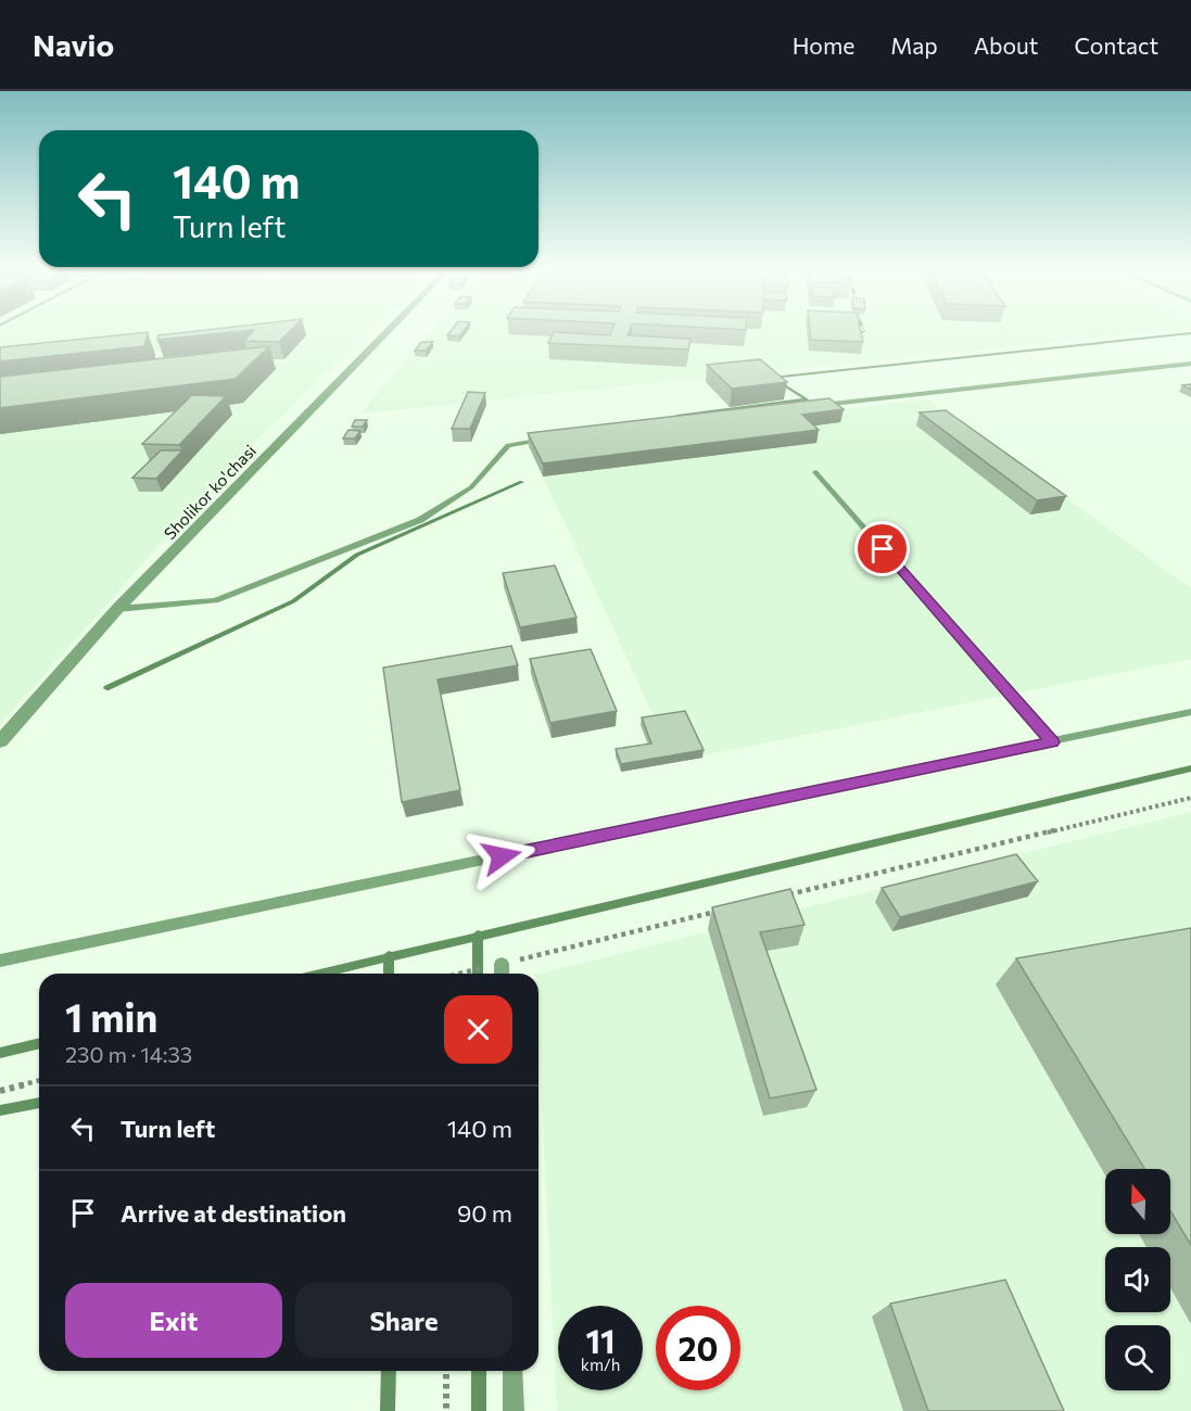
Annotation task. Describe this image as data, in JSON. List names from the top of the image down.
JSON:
{
  "streets": {
    "street": ["Sholikor ko'chasi"]
  },
  "north": "top",
  "page": {
    "header": "Navio",
    "nav": [
      "Home",
      "Map",
      "About",
      "Contact"
    ],
    "turn": ["140 m", "Turn left"],
    "heading": ["1 min", "230 m · 14:33"],
    "list": [
      {
        "name": "Turn left",
        "value": "140 m"
      },
      {
        "name": "Arrive at destination",
        "value": "90 m"
      }
    ],
    "buttons": ["Exit", "Share"],
    "speed": "11 km/h",
    "limit": "20"
  }
}
